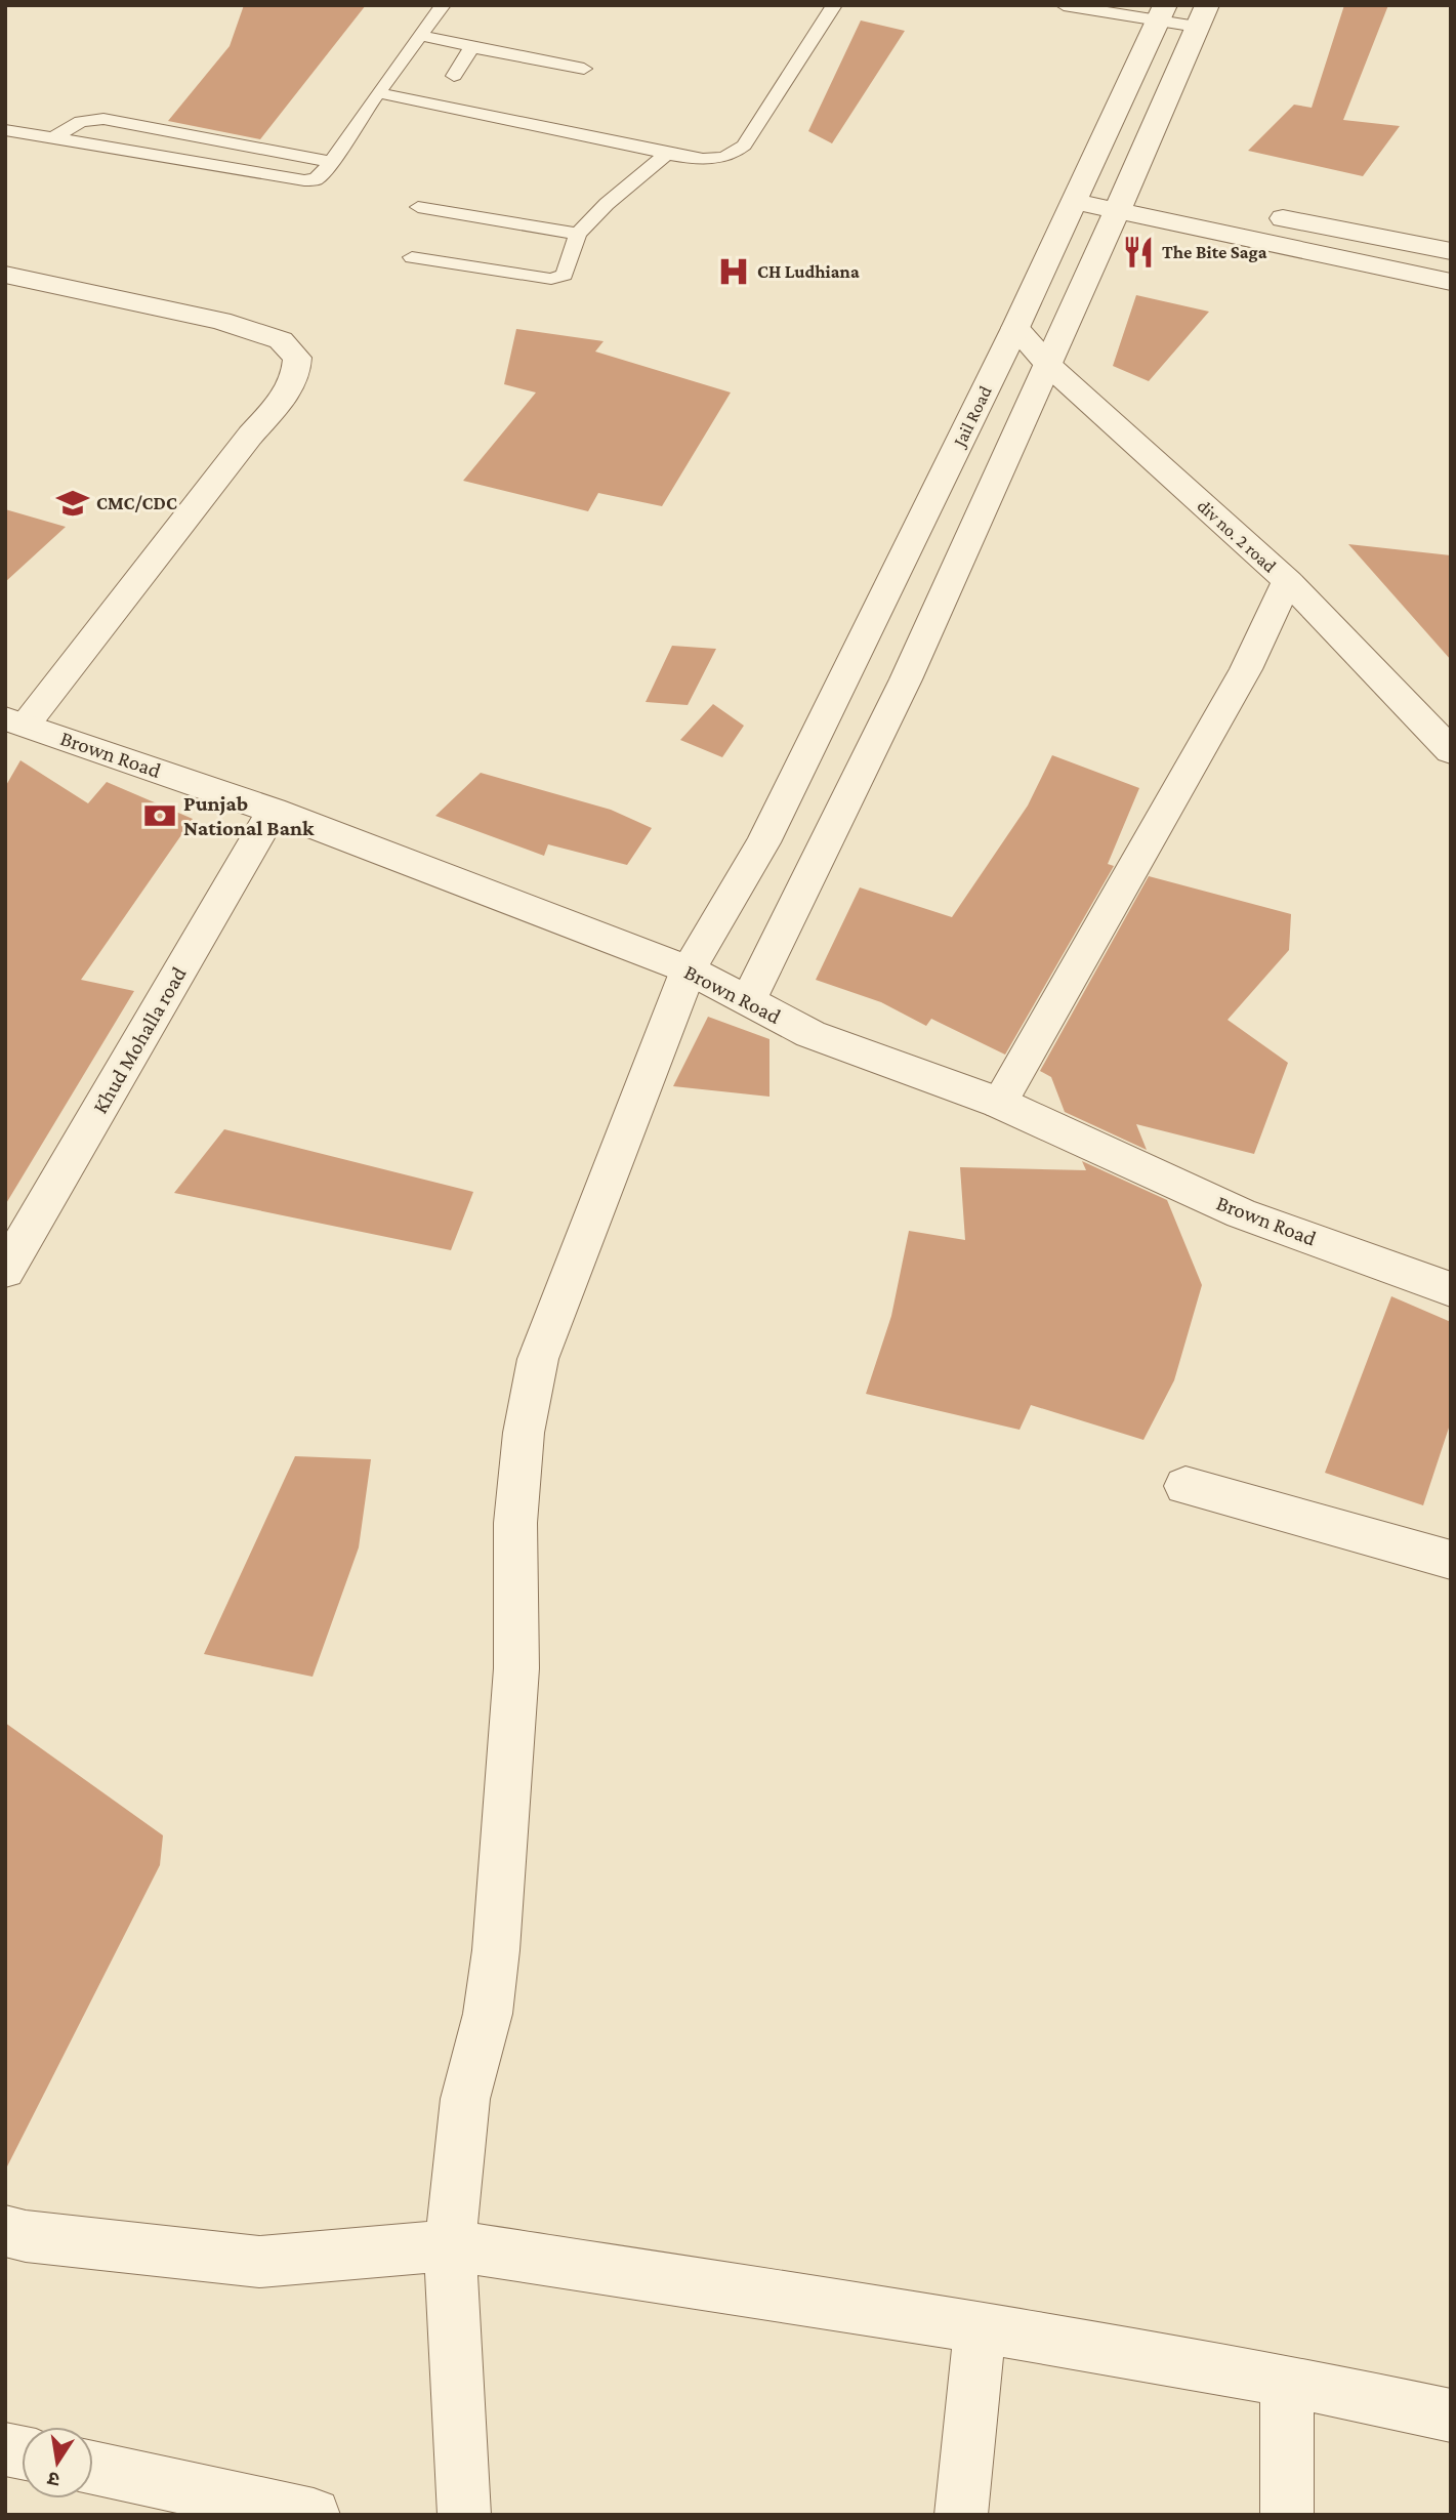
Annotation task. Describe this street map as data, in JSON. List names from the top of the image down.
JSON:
{
  "streets": {
    "street": [
      "Jail Road",
      "div no. 2 road",
      "Brown Road",
      "Khud Mohalla road"
    ]
  },
  "crossings": [
    ["Jail Road", "div no. 2 road"],
    ["Jail Road", "Brown Road"],
    ["Brown Road", "Khud Mohalla road"]
  ],
  "places": {
    "restaurant": ["The Bite Saga"],
    "hospital": ["CH Ludhiana"],
    "school or university": ["CMC/CDC"],
    "bank": ["Punjab National Bank"]
  },
  "north": "bottom"
}
